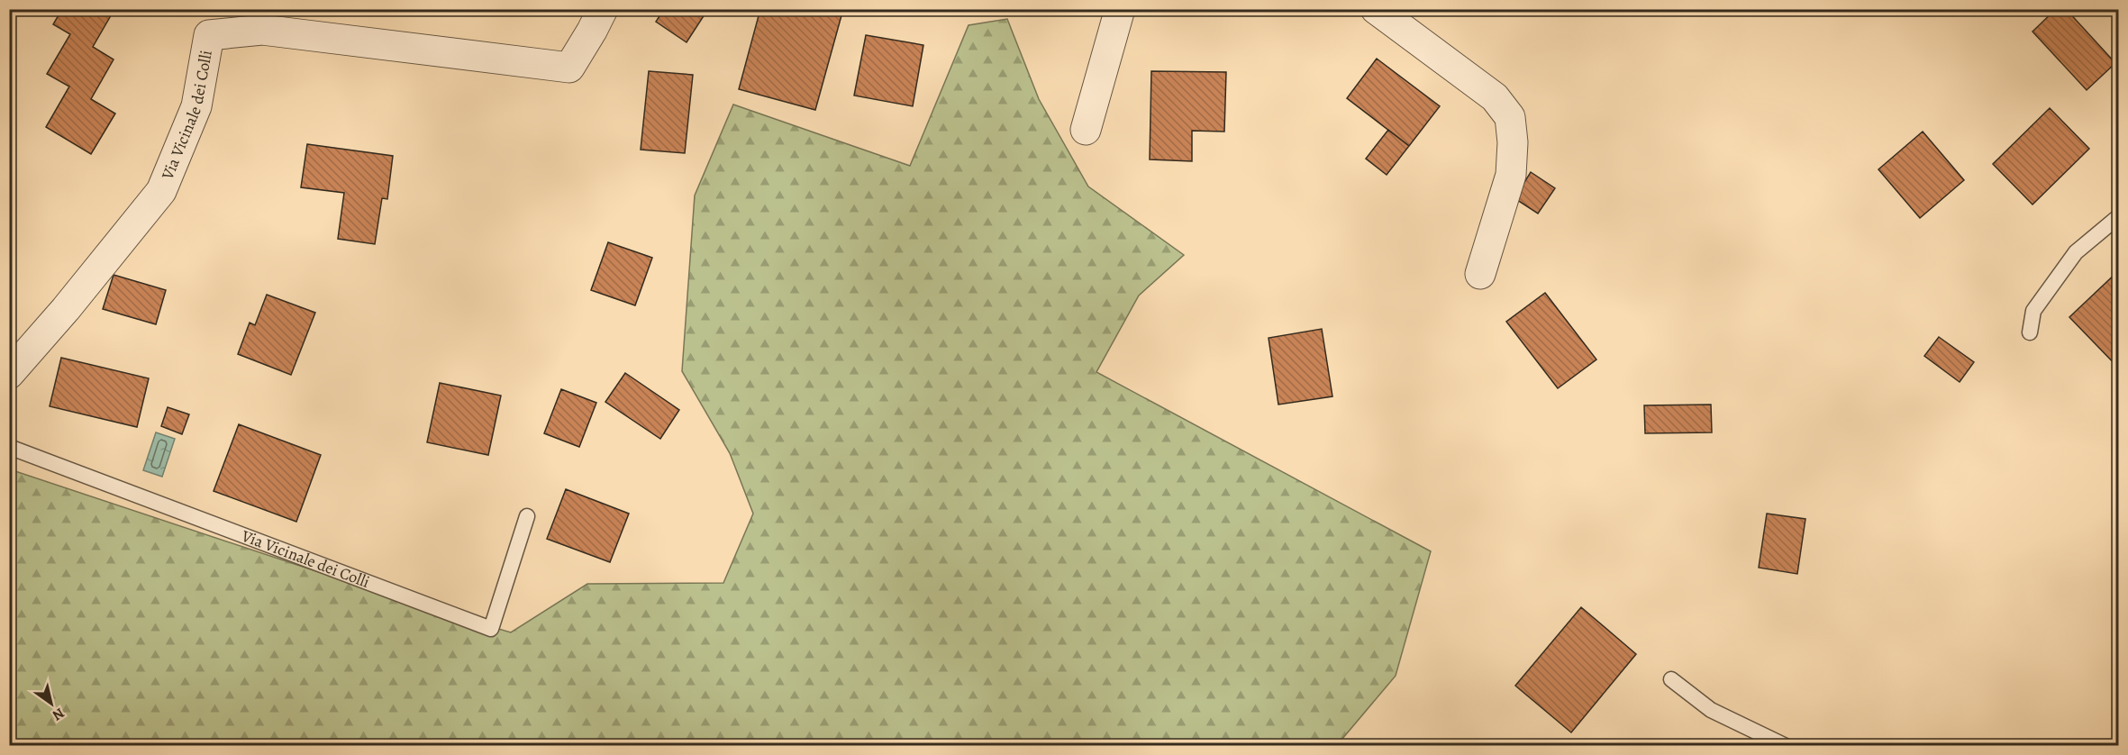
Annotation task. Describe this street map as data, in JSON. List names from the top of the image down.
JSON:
{
  "streets": {
    "street": ["Via Vicinale dei Colli"]
  },
  "north": "bottom right"
}
